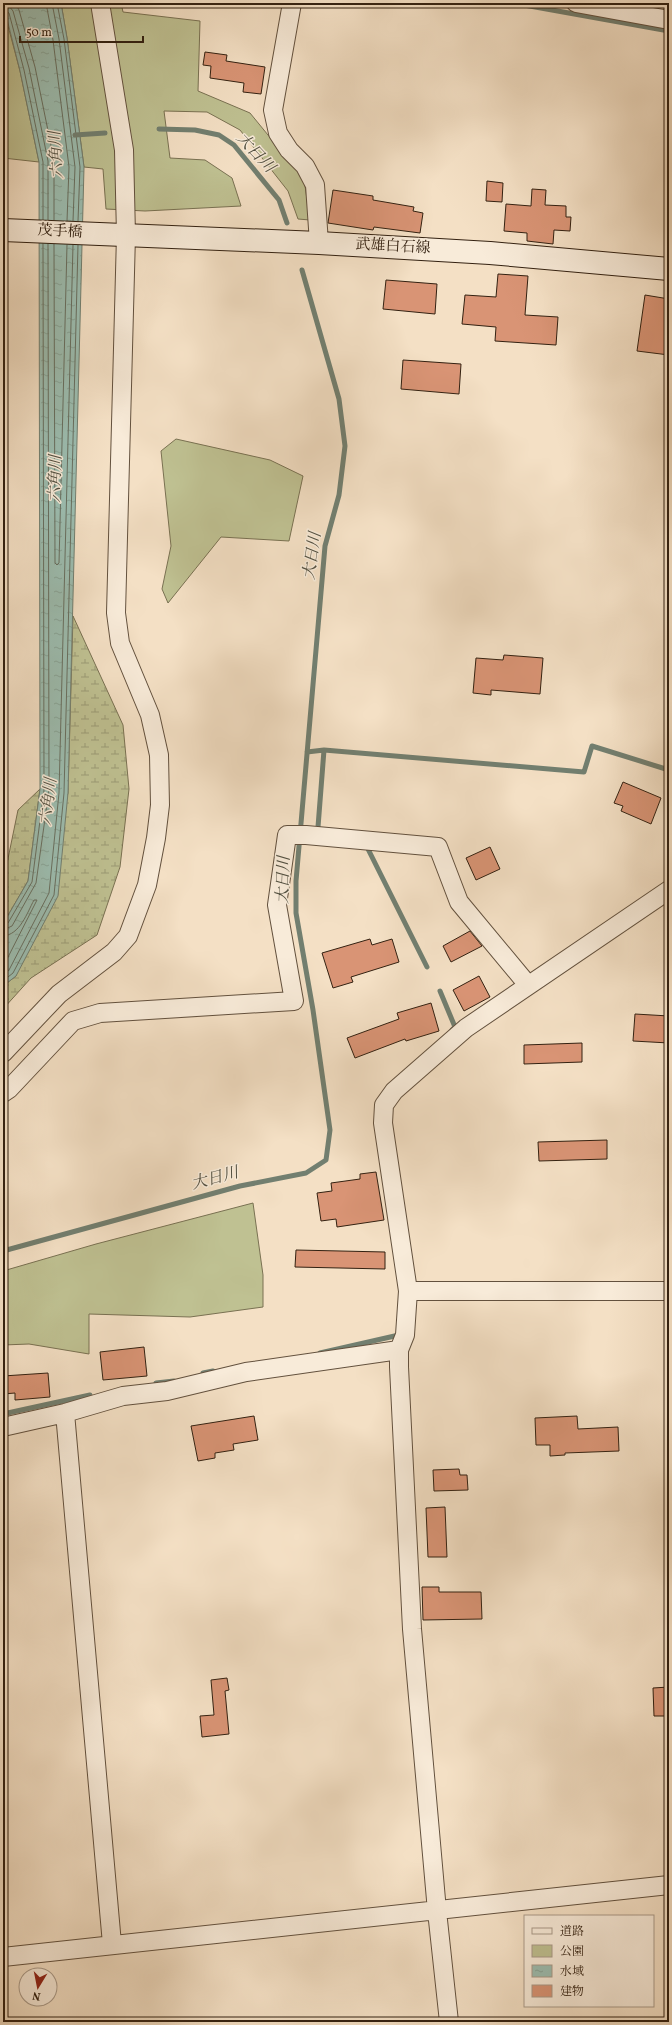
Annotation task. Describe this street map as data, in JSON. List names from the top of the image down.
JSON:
{
  "streets": {
    "main road": ["茂手橋", "武雄白石線"]
  },
  "crossings": [
    ["茂手橋", "武雄白石線"]
  ],
  "water": ["大日川", "六角川"],
  "legend": [
    "道路",
    "公園",
    "水域",
    "建物"
  ],
  "scale_bar": "50 m",
  "north": "bottom"
}
